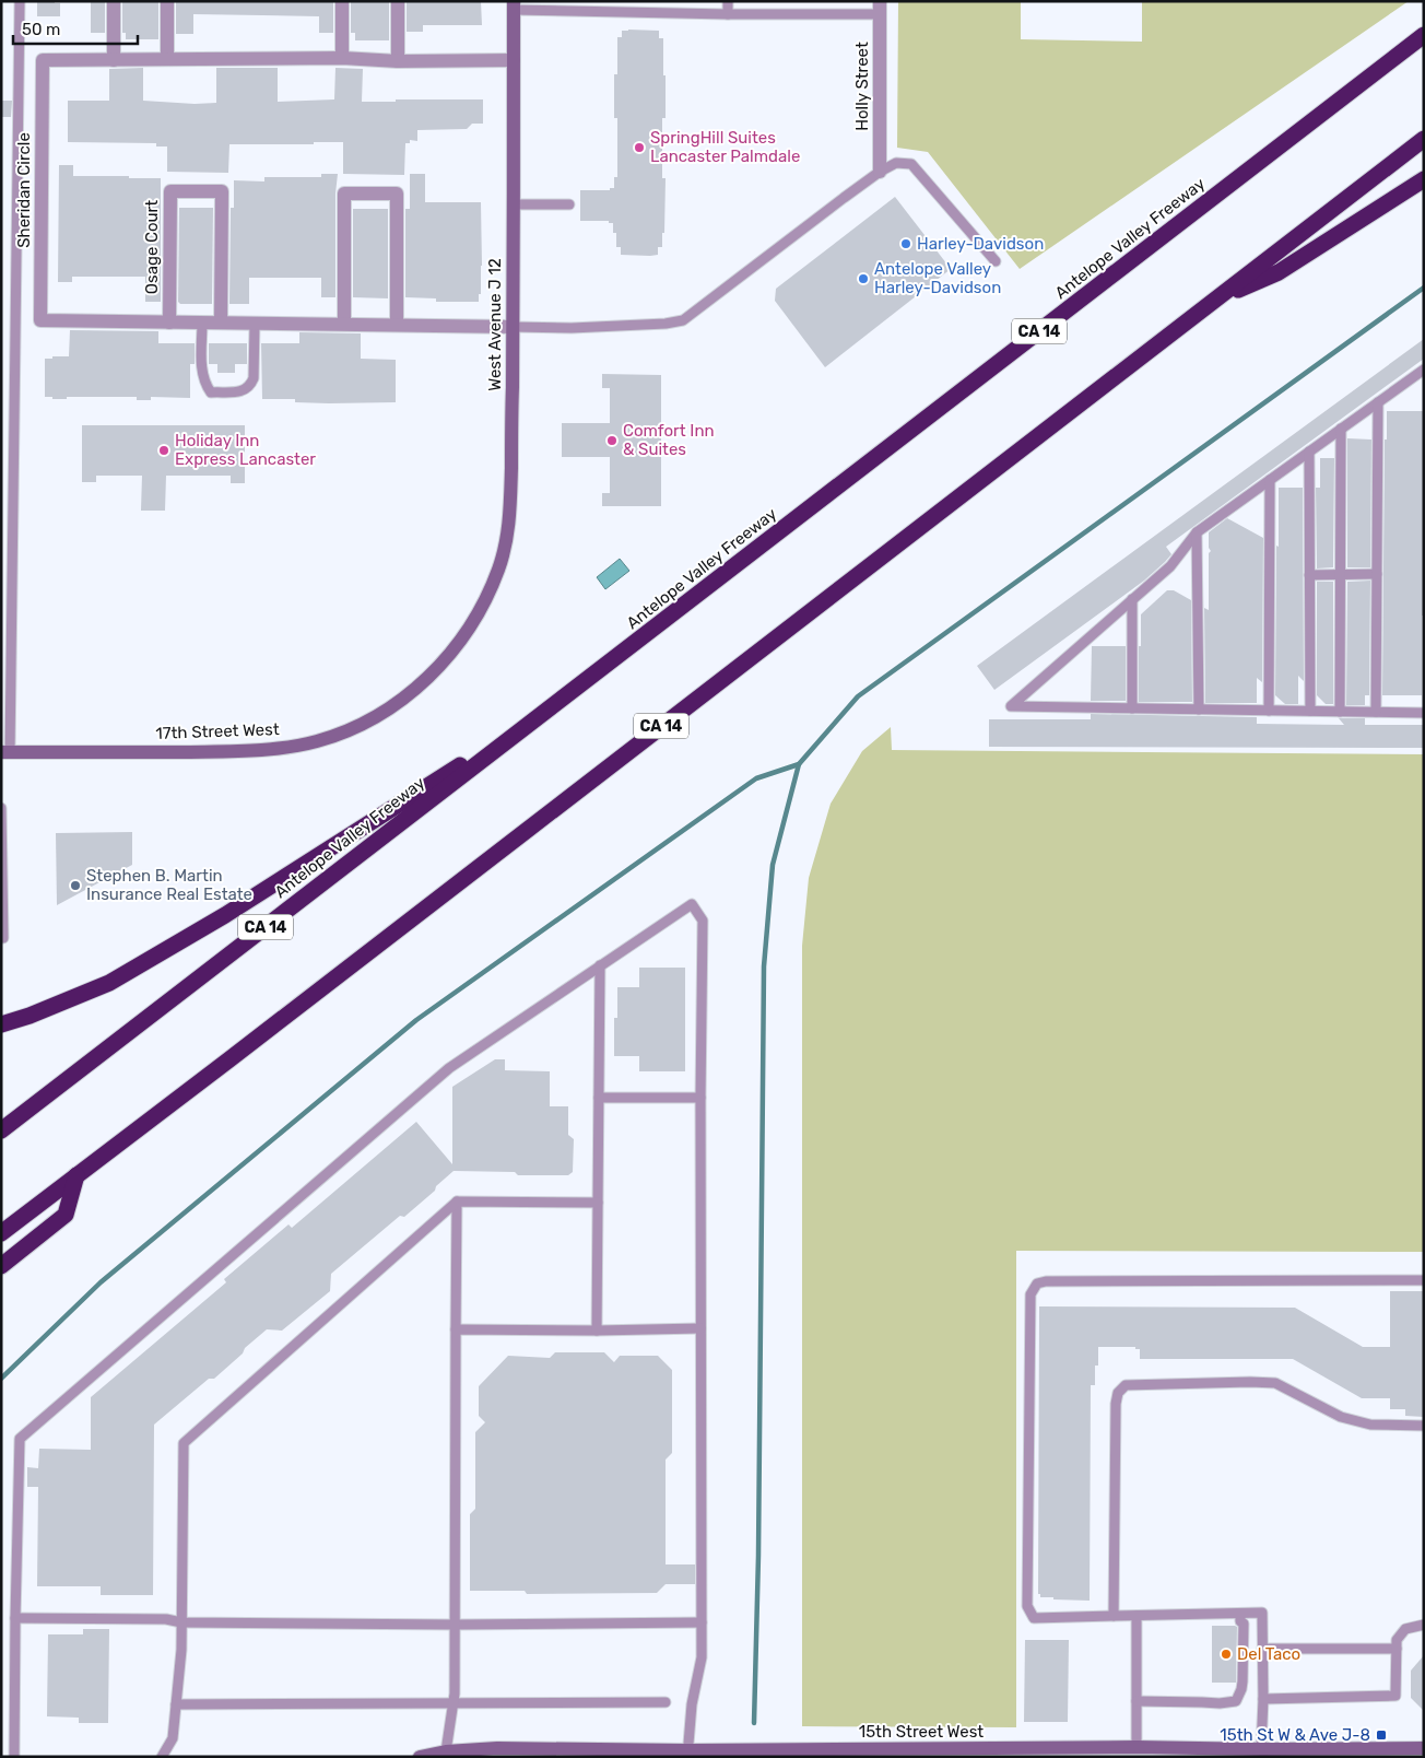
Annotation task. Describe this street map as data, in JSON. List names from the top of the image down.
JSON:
{
  "streets": {
    "highway": ["Antelope Valley Freeway", "CA 14"],
    "street": [
      "Holly Street",
      "Sheridan Circle",
      "Osage Court",
      "West Avenue J 12",
      "17th Street West",
      "15th Street West"
    ]
  },
  "crossings": [
    ["Sheridan Circle", "Osage Court"],
    ["Sheridan Circle", "West Avenue J 12"],
    ["West Avenue J 12", "17th Street West"]
  ],
  "places": {
    "other": [
      "SpringHill Suites Lancaster Palmdale",
      "Harley-Davidson",
      "Antelope Valley Harley-Davidson",
      "Comfort Inn & Suites",
      "Holiday Inn Express Lancaster",
      "Stephen B. Martin Insurance Real Estate",
      "Del Taco"
    ],
    "transit": ["15th St W & Ave J-8"]
  },
  "scale_bar": "50 m"
}
